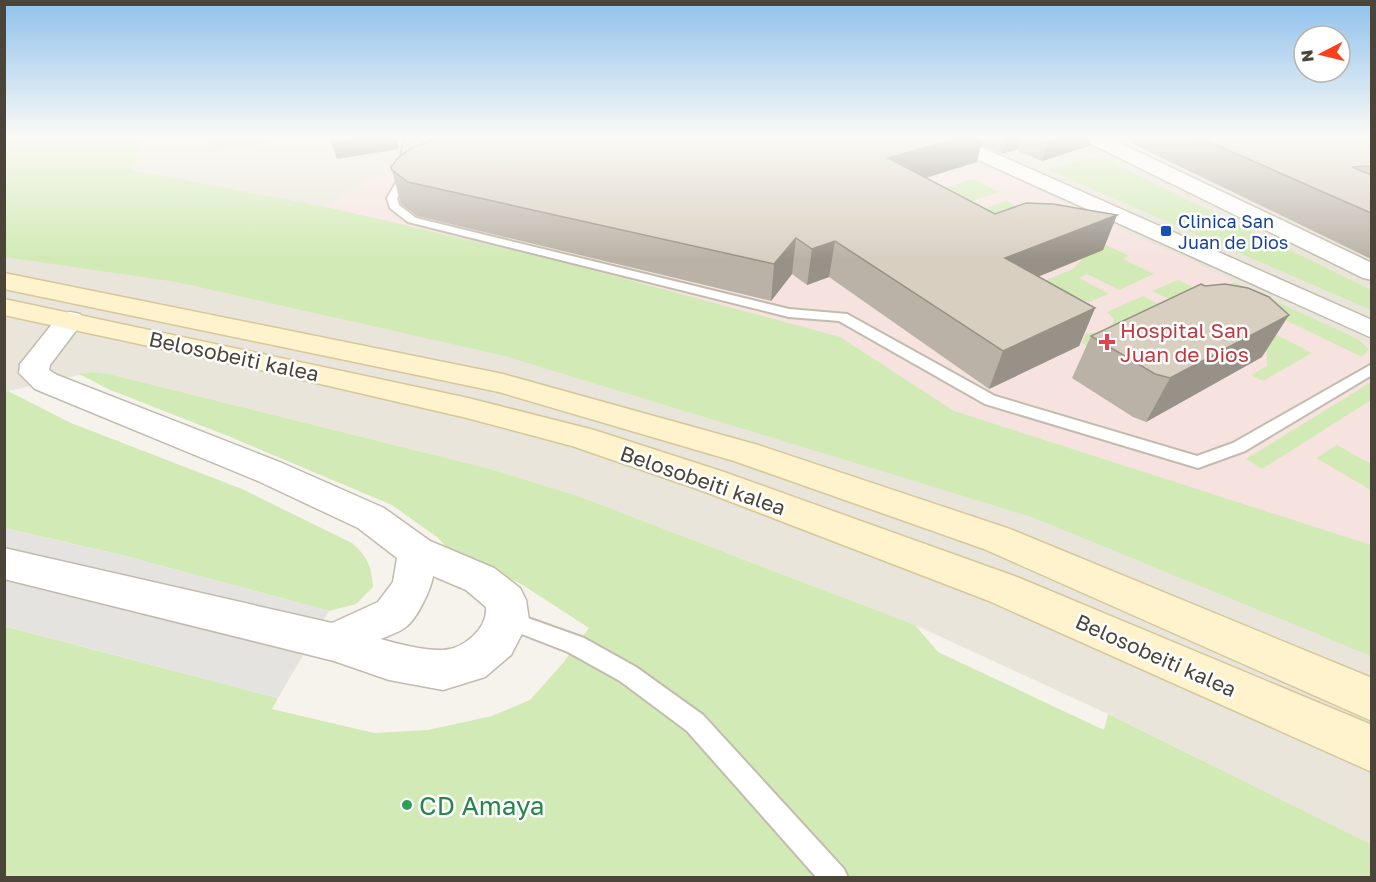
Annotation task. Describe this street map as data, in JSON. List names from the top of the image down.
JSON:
{
  "streets": {
    "main road": ["Belosobeiti kalea"]
  },
  "places": {
    "transit": ["Clinica San Juan de Dios"],
    "health": ["Hospital San Juan de Dios"],
    "other": ["CD Amaya"]
  },
  "north": "left"
}
